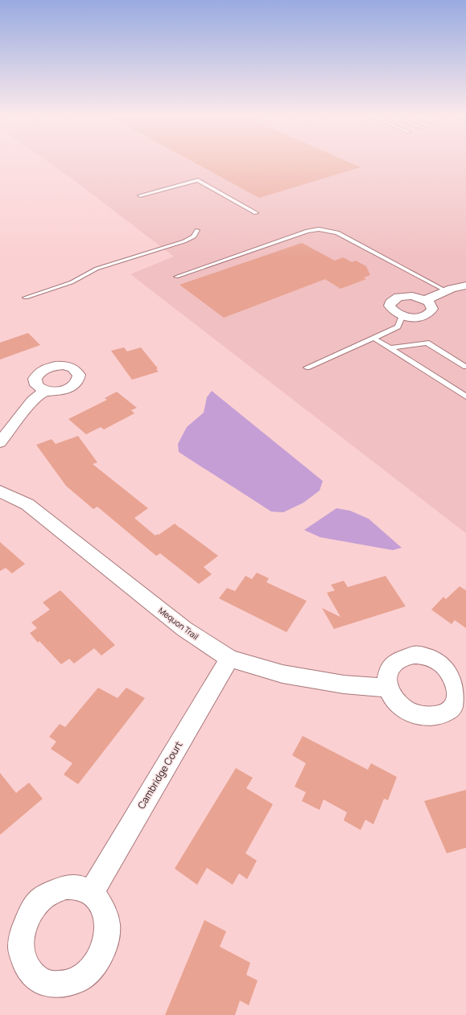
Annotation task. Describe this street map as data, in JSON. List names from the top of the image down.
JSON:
{
  "streets": {
    "street": ["Mequon Trail", "Cambridge Court"]
  },
  "crossings": [
    ["Mequon Trail", "Cambridge Court"]
  ]
}
